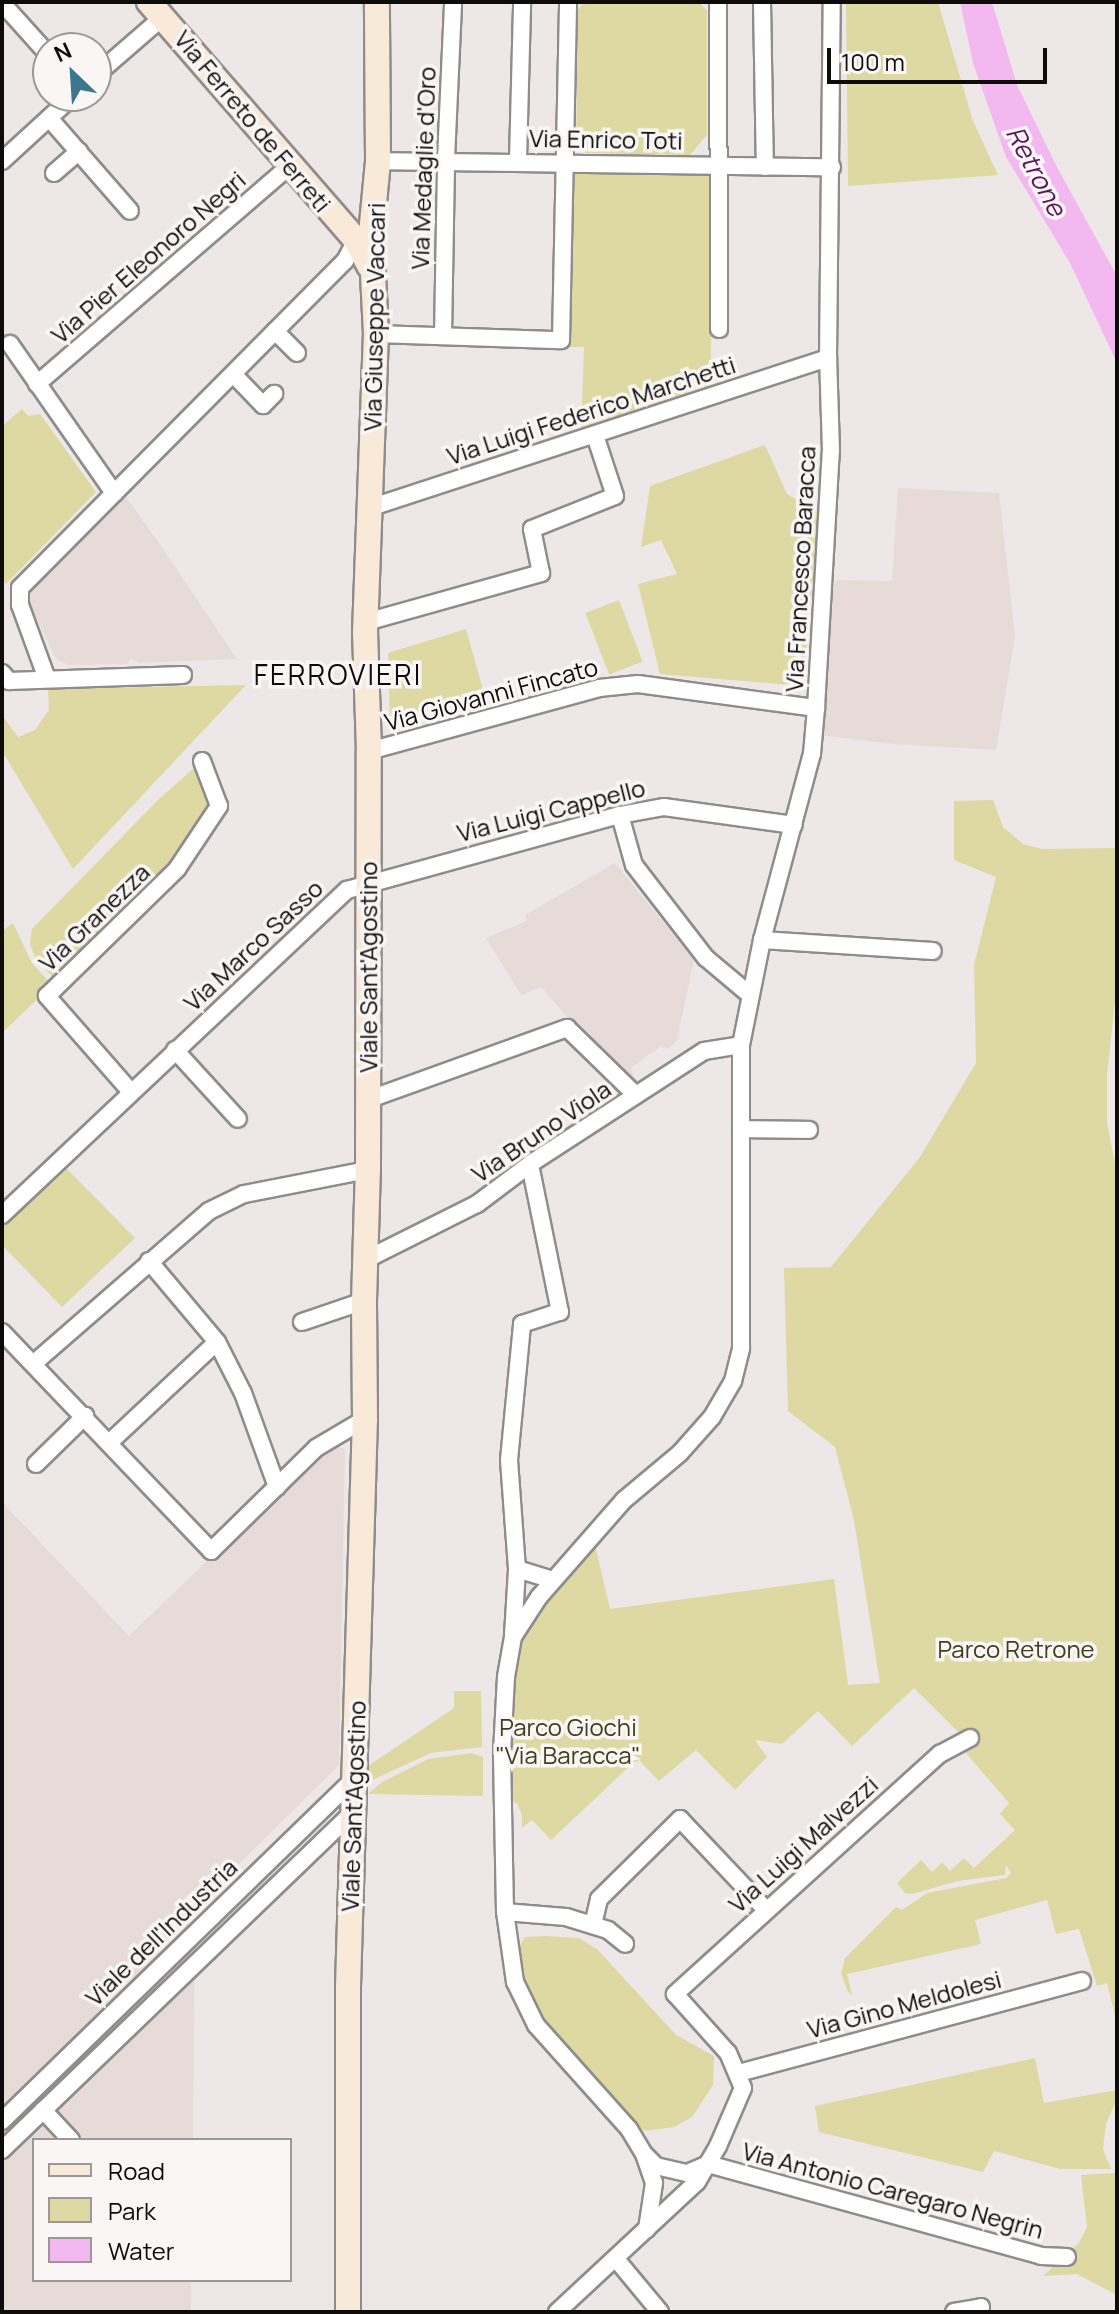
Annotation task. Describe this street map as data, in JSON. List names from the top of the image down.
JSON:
{
  "streets": {
    "main road": ["Via Ferreto de Ferreti", "Via Giuseppe Vaccari", "Viale Sant'Agostino"],
    "street": [
      "Via Enrico Toti",
      "Via Medaglie d'Oro",
      "Via Pier Eleonoro Negri",
      "Via Luigi Federico Marchetti",
      "Via Francesco Baracca",
      "Via Giovanni Fincato",
      "Via Luigi Cappello",
      "Via Granezza",
      "Via Marco Sasso",
      "Via Bruno Viola",
      "Via Luigi Malvezzi",
      "Viale dell'Industria",
      "Via Gino Meldolesi",
      "Via Antonio Caregaro Negrin"
    ]
  },
  "crossings": [
    ["Via Ferreto de Ferreti", "Via Pier Eleonoro Negri"],
    ["Via Ferreto de Ferreti", "Via Giuseppe Vaccari"],
    ["Via Enrico Toti", "Via Medaglie d'Oro"],
    ["Via Enrico Toti", "Via Giuseppe Vaccari"],
    ["Via Enrico Toti", "Via Francesco Baracca"],
    ["Via Giuseppe Vaccari", "Via Luigi Federico Marchetti"],
    ["Via Giuseppe Vaccari", "Viale Sant'Agostino"],
    ["Via Luigi Federico Marchetti", "Via Francesco Baracca"],
    ["Via Francesco Baracca", "Via Giovanni Fincato"],
    ["Via Francesco Baracca", "Via Luigi Cappello"],
    ["Via Francesco Baracca", "Via Bruno Viola"],
    ["Via Giovanni Fincato", "Viale Sant'Agostino"],
    ["Via Luigi Cappello", "Via Marco Sasso"],
    ["Via Luigi Cappello", "Viale Sant'Agostino"],
    ["Via Granezza", "Via Marco Sasso"],
    ["Via Marco Sasso", "Viale Sant'Agostino"],
    ["Viale Sant'Agostino", "Via Bruno Viola"],
    ["Viale Sant'Agostino", "Viale dell'Industria"],
    ["Via Luigi Malvezzi", "Via Gino Meldolesi"]
  ],
  "districts": ["FERROVIERI"],
  "water": ["Retrone"],
  "parks": ["Parco Retrone", "Parco Giochi \"Via Baracca\""],
  "legend": ["Road", "Park", "Water"],
  "scale_bar": "100 m",
  "north": "top left"
}
